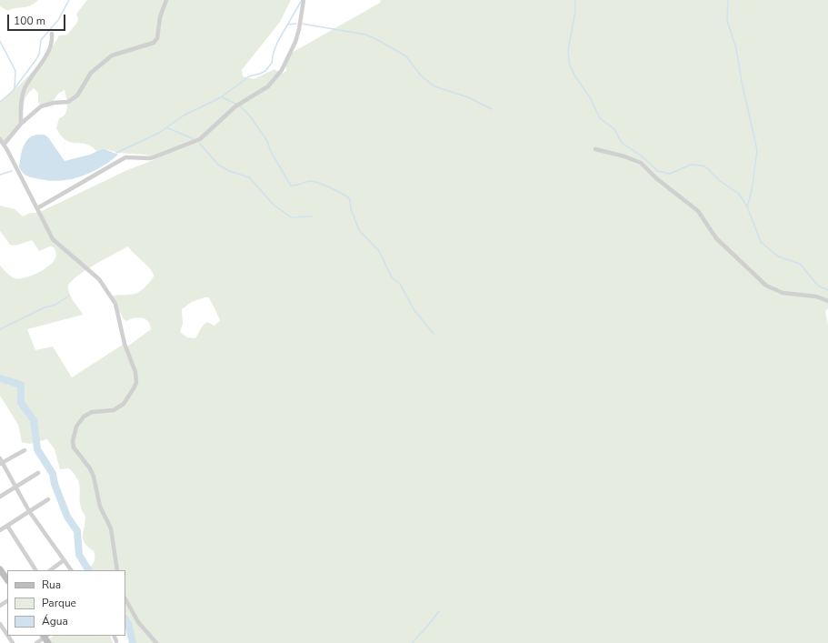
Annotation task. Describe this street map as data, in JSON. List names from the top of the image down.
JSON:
{
  "legend": ["Rua", "Parque", "Água"],
  "scale_bar": "100 m"
}
